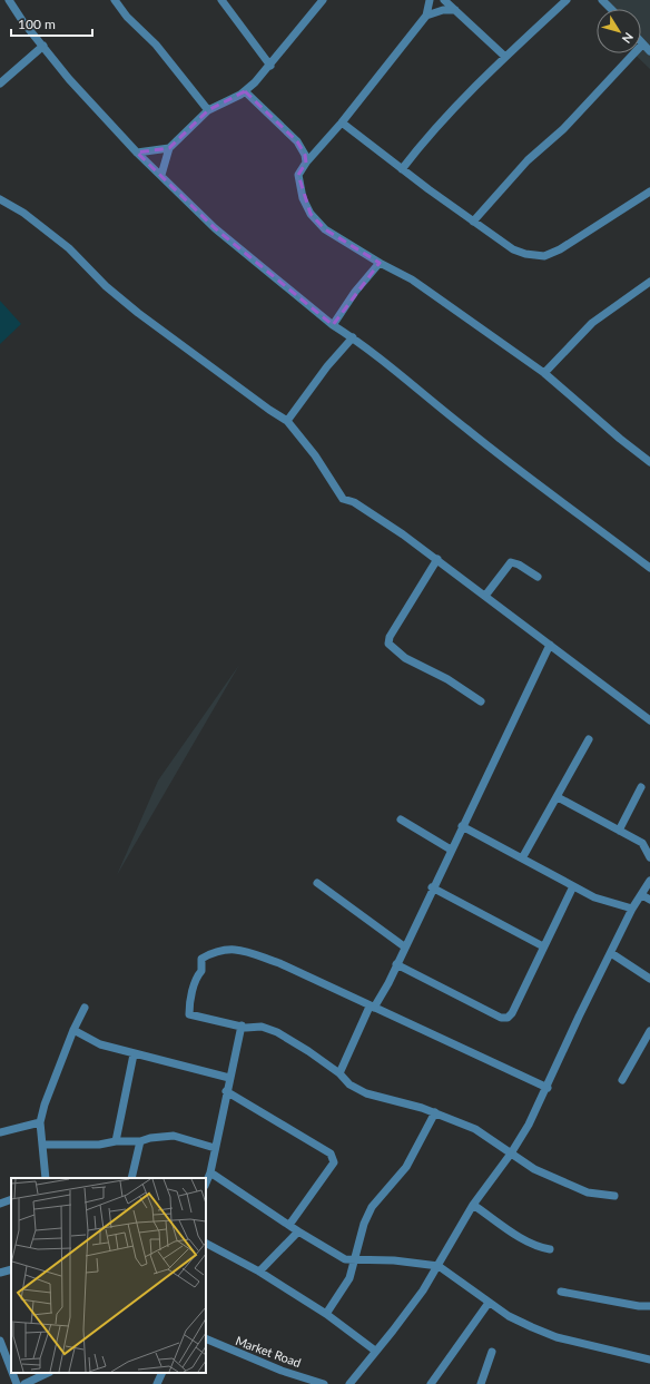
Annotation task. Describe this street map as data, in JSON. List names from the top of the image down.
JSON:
{
  "streets": {
    "street": ["Market Road"]
  },
  "scale_bar": "100 m",
  "north": "bottom right"
}
